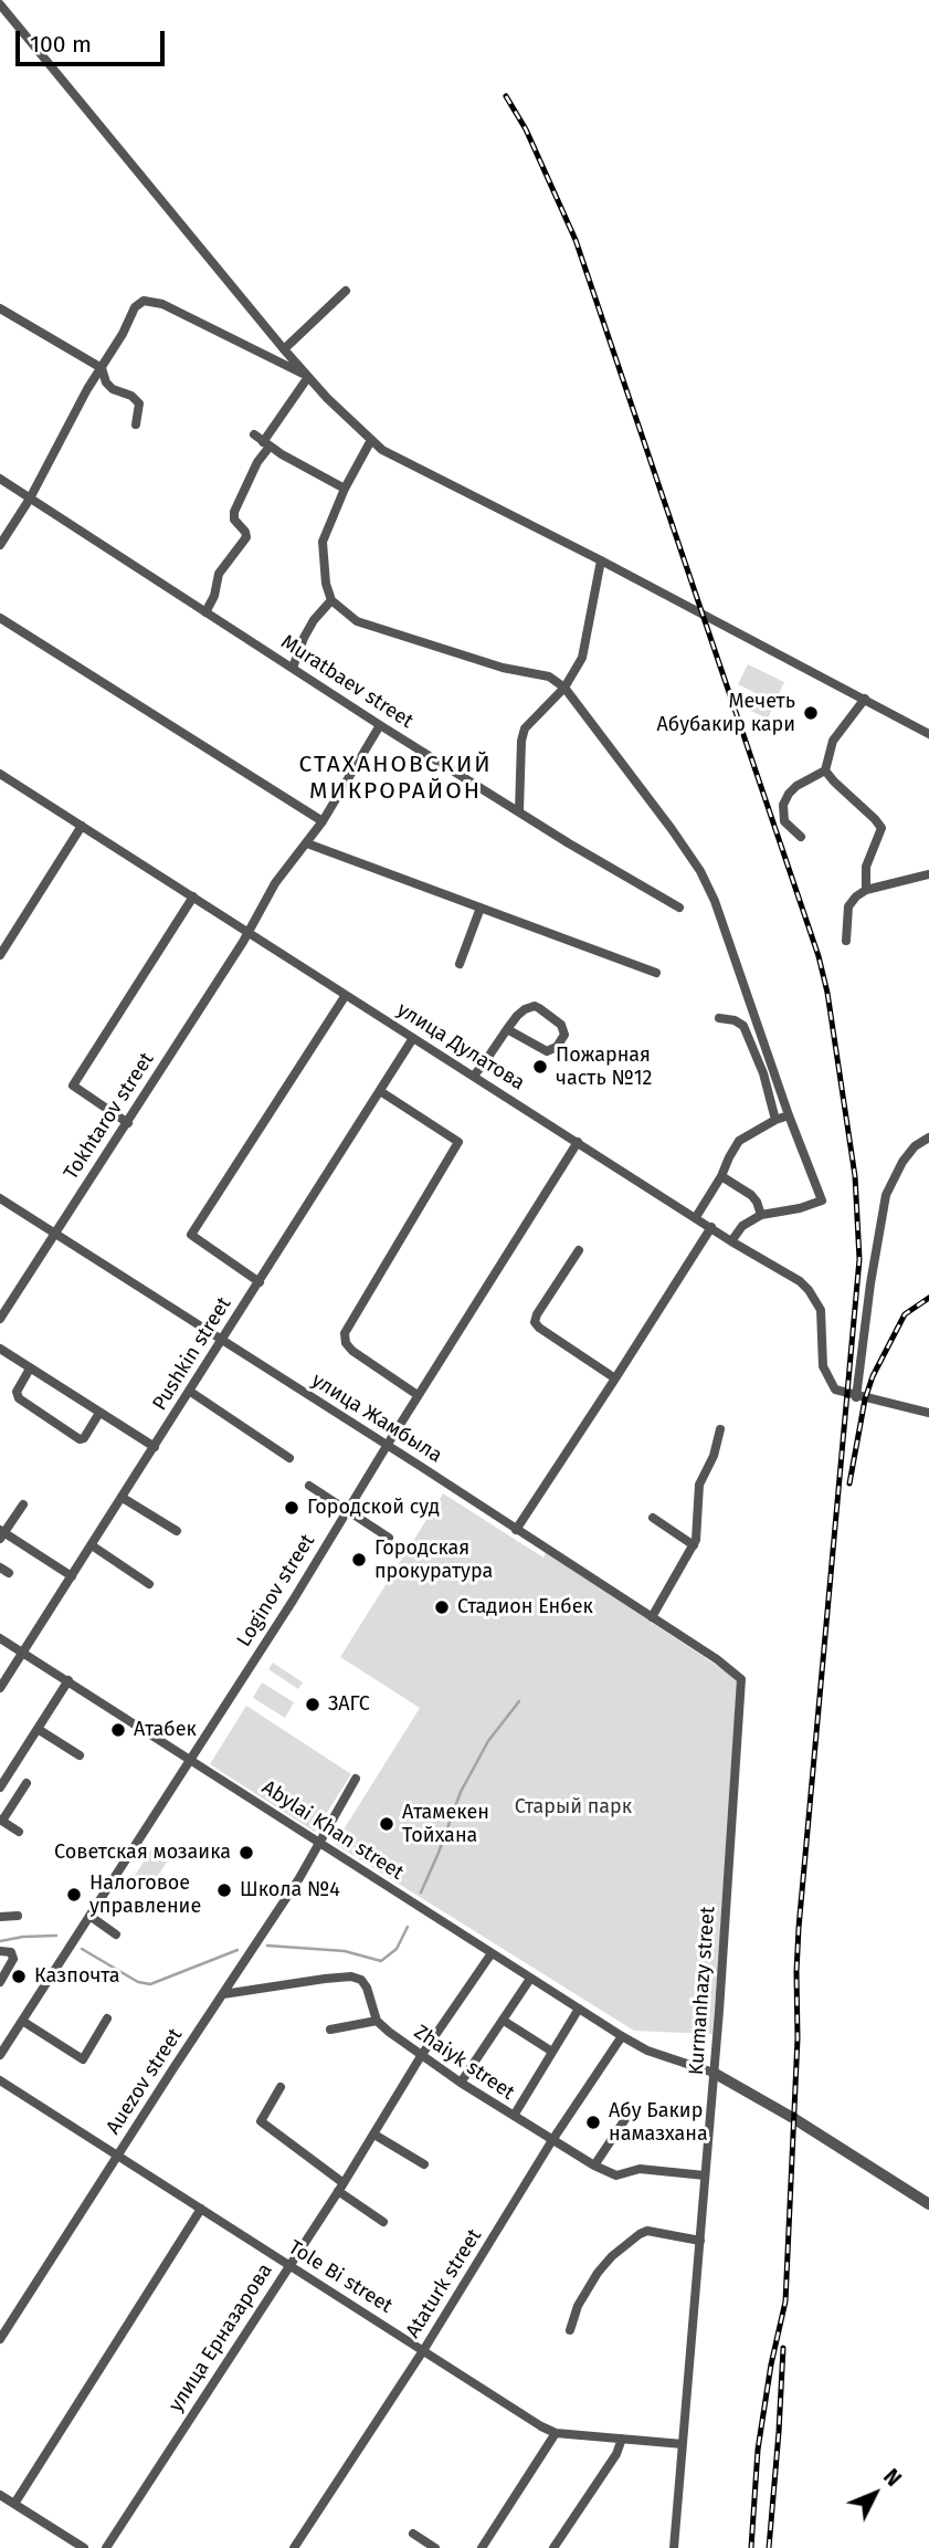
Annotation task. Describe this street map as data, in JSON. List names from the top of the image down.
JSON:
{
  "streets": {
    "street": [
      "Muratbaev street",
      "улица Дулатова",
      "Tokhtarov street",
      "Pushkin street",
      "улица Жамбыла",
      "Loginov street",
      "Abylai Khan street",
      "Kurmanhazy street",
      "Zhaiyk street",
      "Auezov street",
      "Tole Bi street",
      "Ataturk street",
      "улица Ерназарова"
    ]
  },
  "crossings": [
    ["улица Дулатова", "Tokhtarov street"],
    ["улица Дулатова", "Pushkin street"],
    ["улица Дулатова", "Loginov street"],
    ["Tokhtarov street", "улица Жамбыла"],
    ["Pushkin street", "улица Жамбыла"],
    ["Pushkin street", "Abylai Khan street"],
    ["улица Жамбыла", "Loginov street"],
    ["улица Жамбыла", "Kurmanhazy street"],
    ["Loginov street", "Abylai Khan street"],
    ["Abylai Khan street", "Kurmanhazy street"],
    ["Abylai Khan street", "Auezov street"],
    ["Abylai Khan street", "Ataturk street"],
    ["Abylai Khan street", "улица Ерназарова"],
    ["Kurmanhazy street", "Zhaiyk street"],
    ["Kurmanhazy street", "Tole Bi street"],
    ["Zhaiyk street", "Ataturk street"],
    ["Zhaiyk street", "улица Ерназарова"],
    ["Auezov street", "Tole Bi street"],
    ["Tole Bi street", "Ataturk street"],
    ["Tole Bi street", "улица Ерназарова"]
  ],
  "districts": ["СТАХАНОВСКИЙ МИКРОРАЙОН"],
  "parks": ["Старый парк"],
  "places": [
    "Мечеть Абубакир кари",
    "Пожарная часть №12",
    "Городской суд",
    "Городская прокуратура",
    "Стадион Енбек",
    "ЗАГС",
    "Атабек",
    "Атамекен Тойхана",
    "Советская мозаика",
    "Школа №4",
    "Налоговое управление",
    "Казпочта",
    "Абу Бакир намазхана"
  ],
  "scale_bar": "100 m",
  "north": "top right"
}
